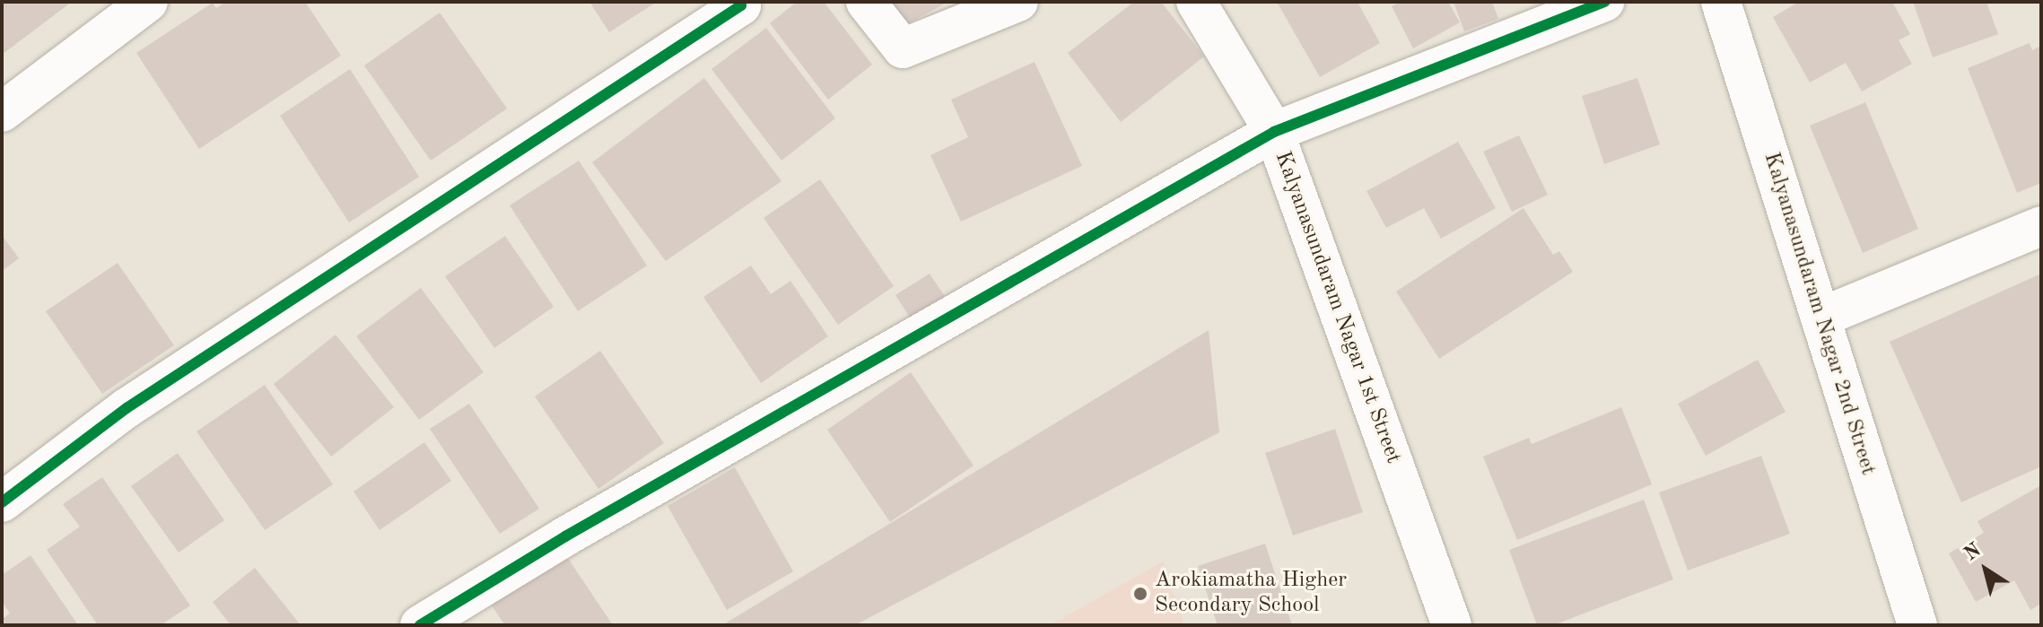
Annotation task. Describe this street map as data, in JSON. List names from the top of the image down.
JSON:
{
  "streets": {
    "street": ["Kalyanasundaram Nagar 1st Street", "Kalyanasundaram Nagar 2nd Street"]
  },
  "places": ["Arokiamatha Higher Secondary School"],
  "north": "top left"
}
